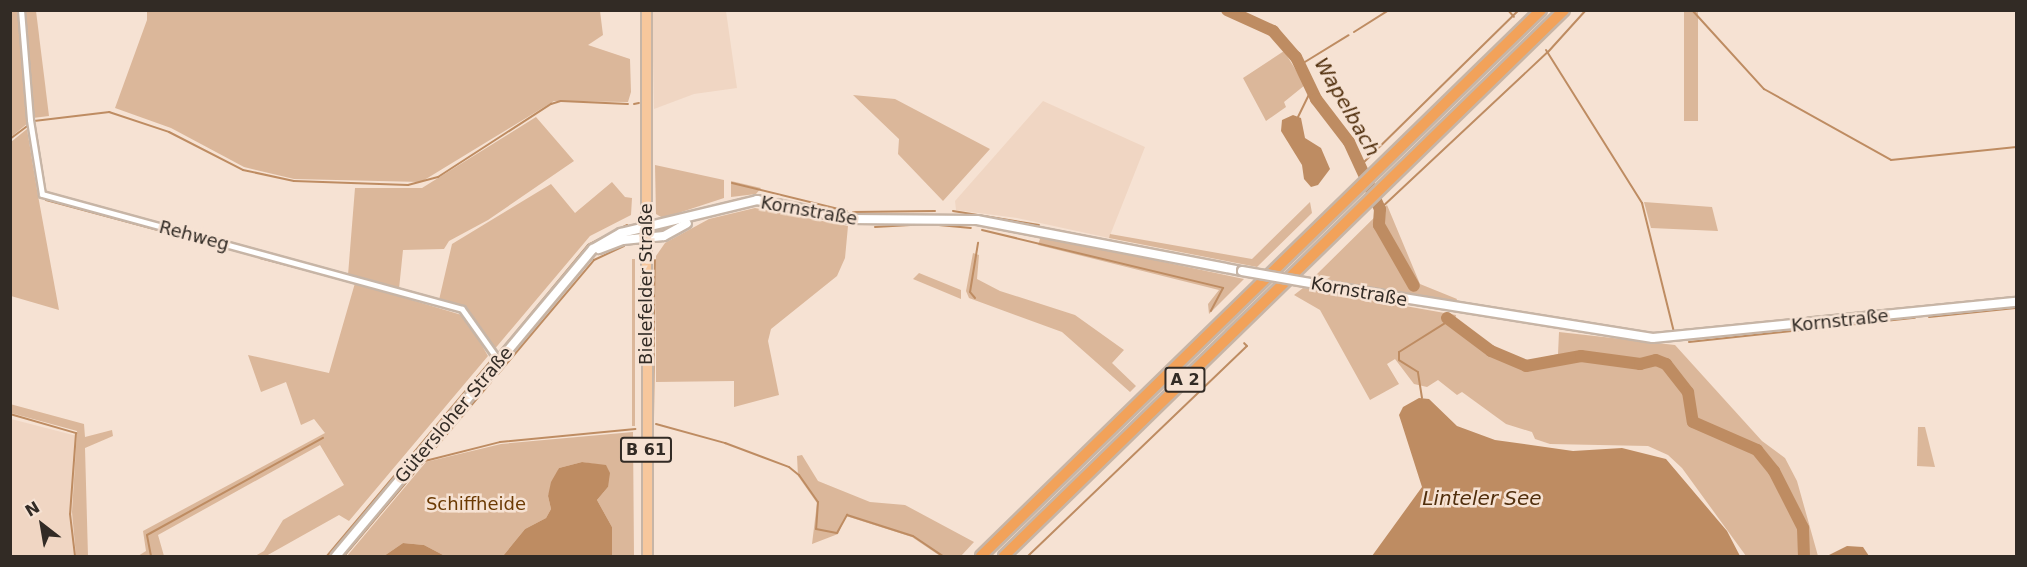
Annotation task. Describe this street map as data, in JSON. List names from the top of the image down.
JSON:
{
  "streets": {
    "highway": ["A 2"],
    "main road": ["Bielefelder Straße", "B 61"],
    "street": ["Kornstraße", "Rehweg", "Gütersloher Straße"]
  },
  "crossings": [
    ["Kornstraße", "Bielefelder Straße"],
    ["Kornstraße", "Gütersloher Straße"],
    ["Rehweg", "Gütersloher Straße"],
    ["Bielefelder Straße", "Gütersloher Straße"]
  ],
  "water": ["Wapelbach", "Linteler See"],
  "parks": ["Schiffheide"],
  "north": "top left"
}
